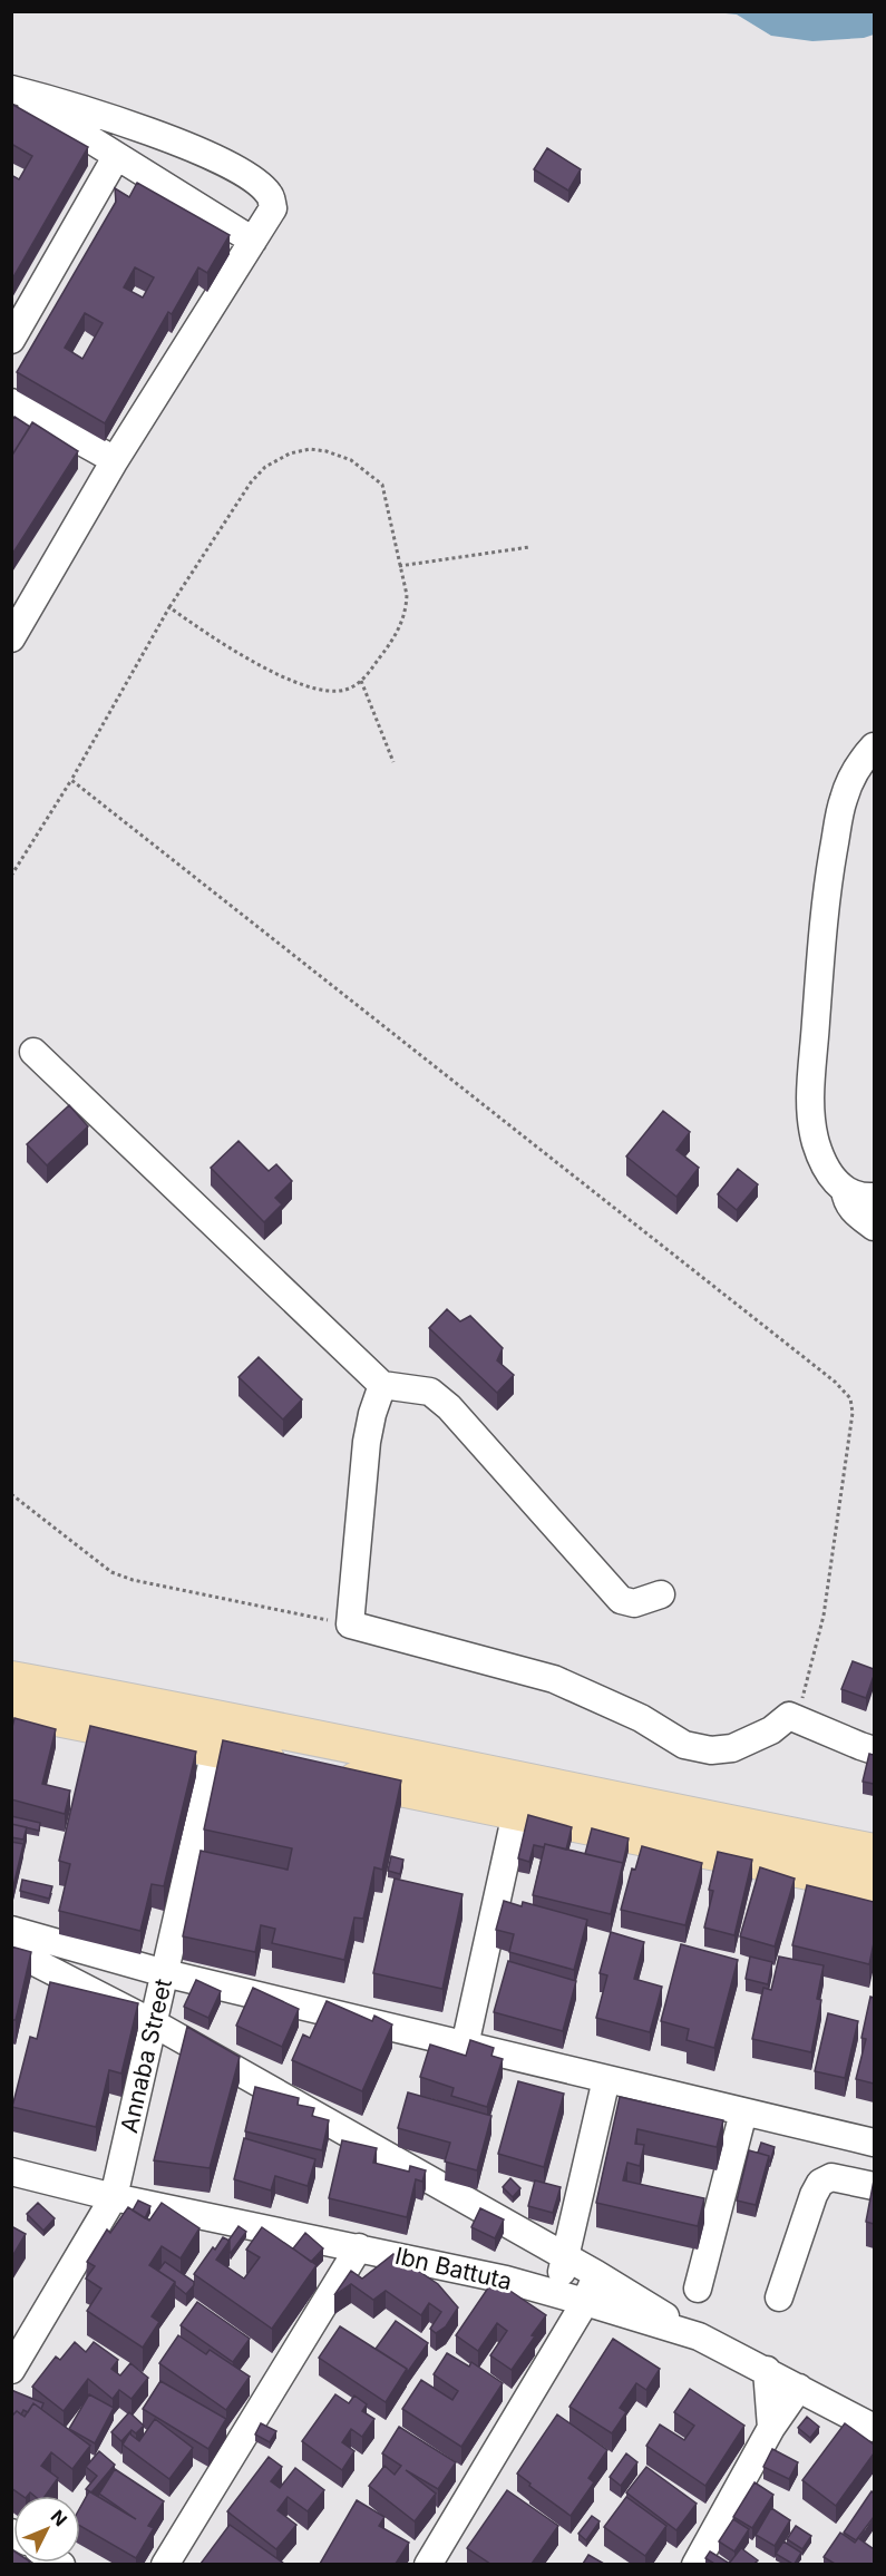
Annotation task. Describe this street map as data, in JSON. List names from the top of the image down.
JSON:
{
  "streets": {
    "street": ["Annaba Street", "Ibn Battuta"]
  },
  "crossings": [
    ["Annaba Street", "Ibn Battuta"]
  ],
  "north": "top right"
}
